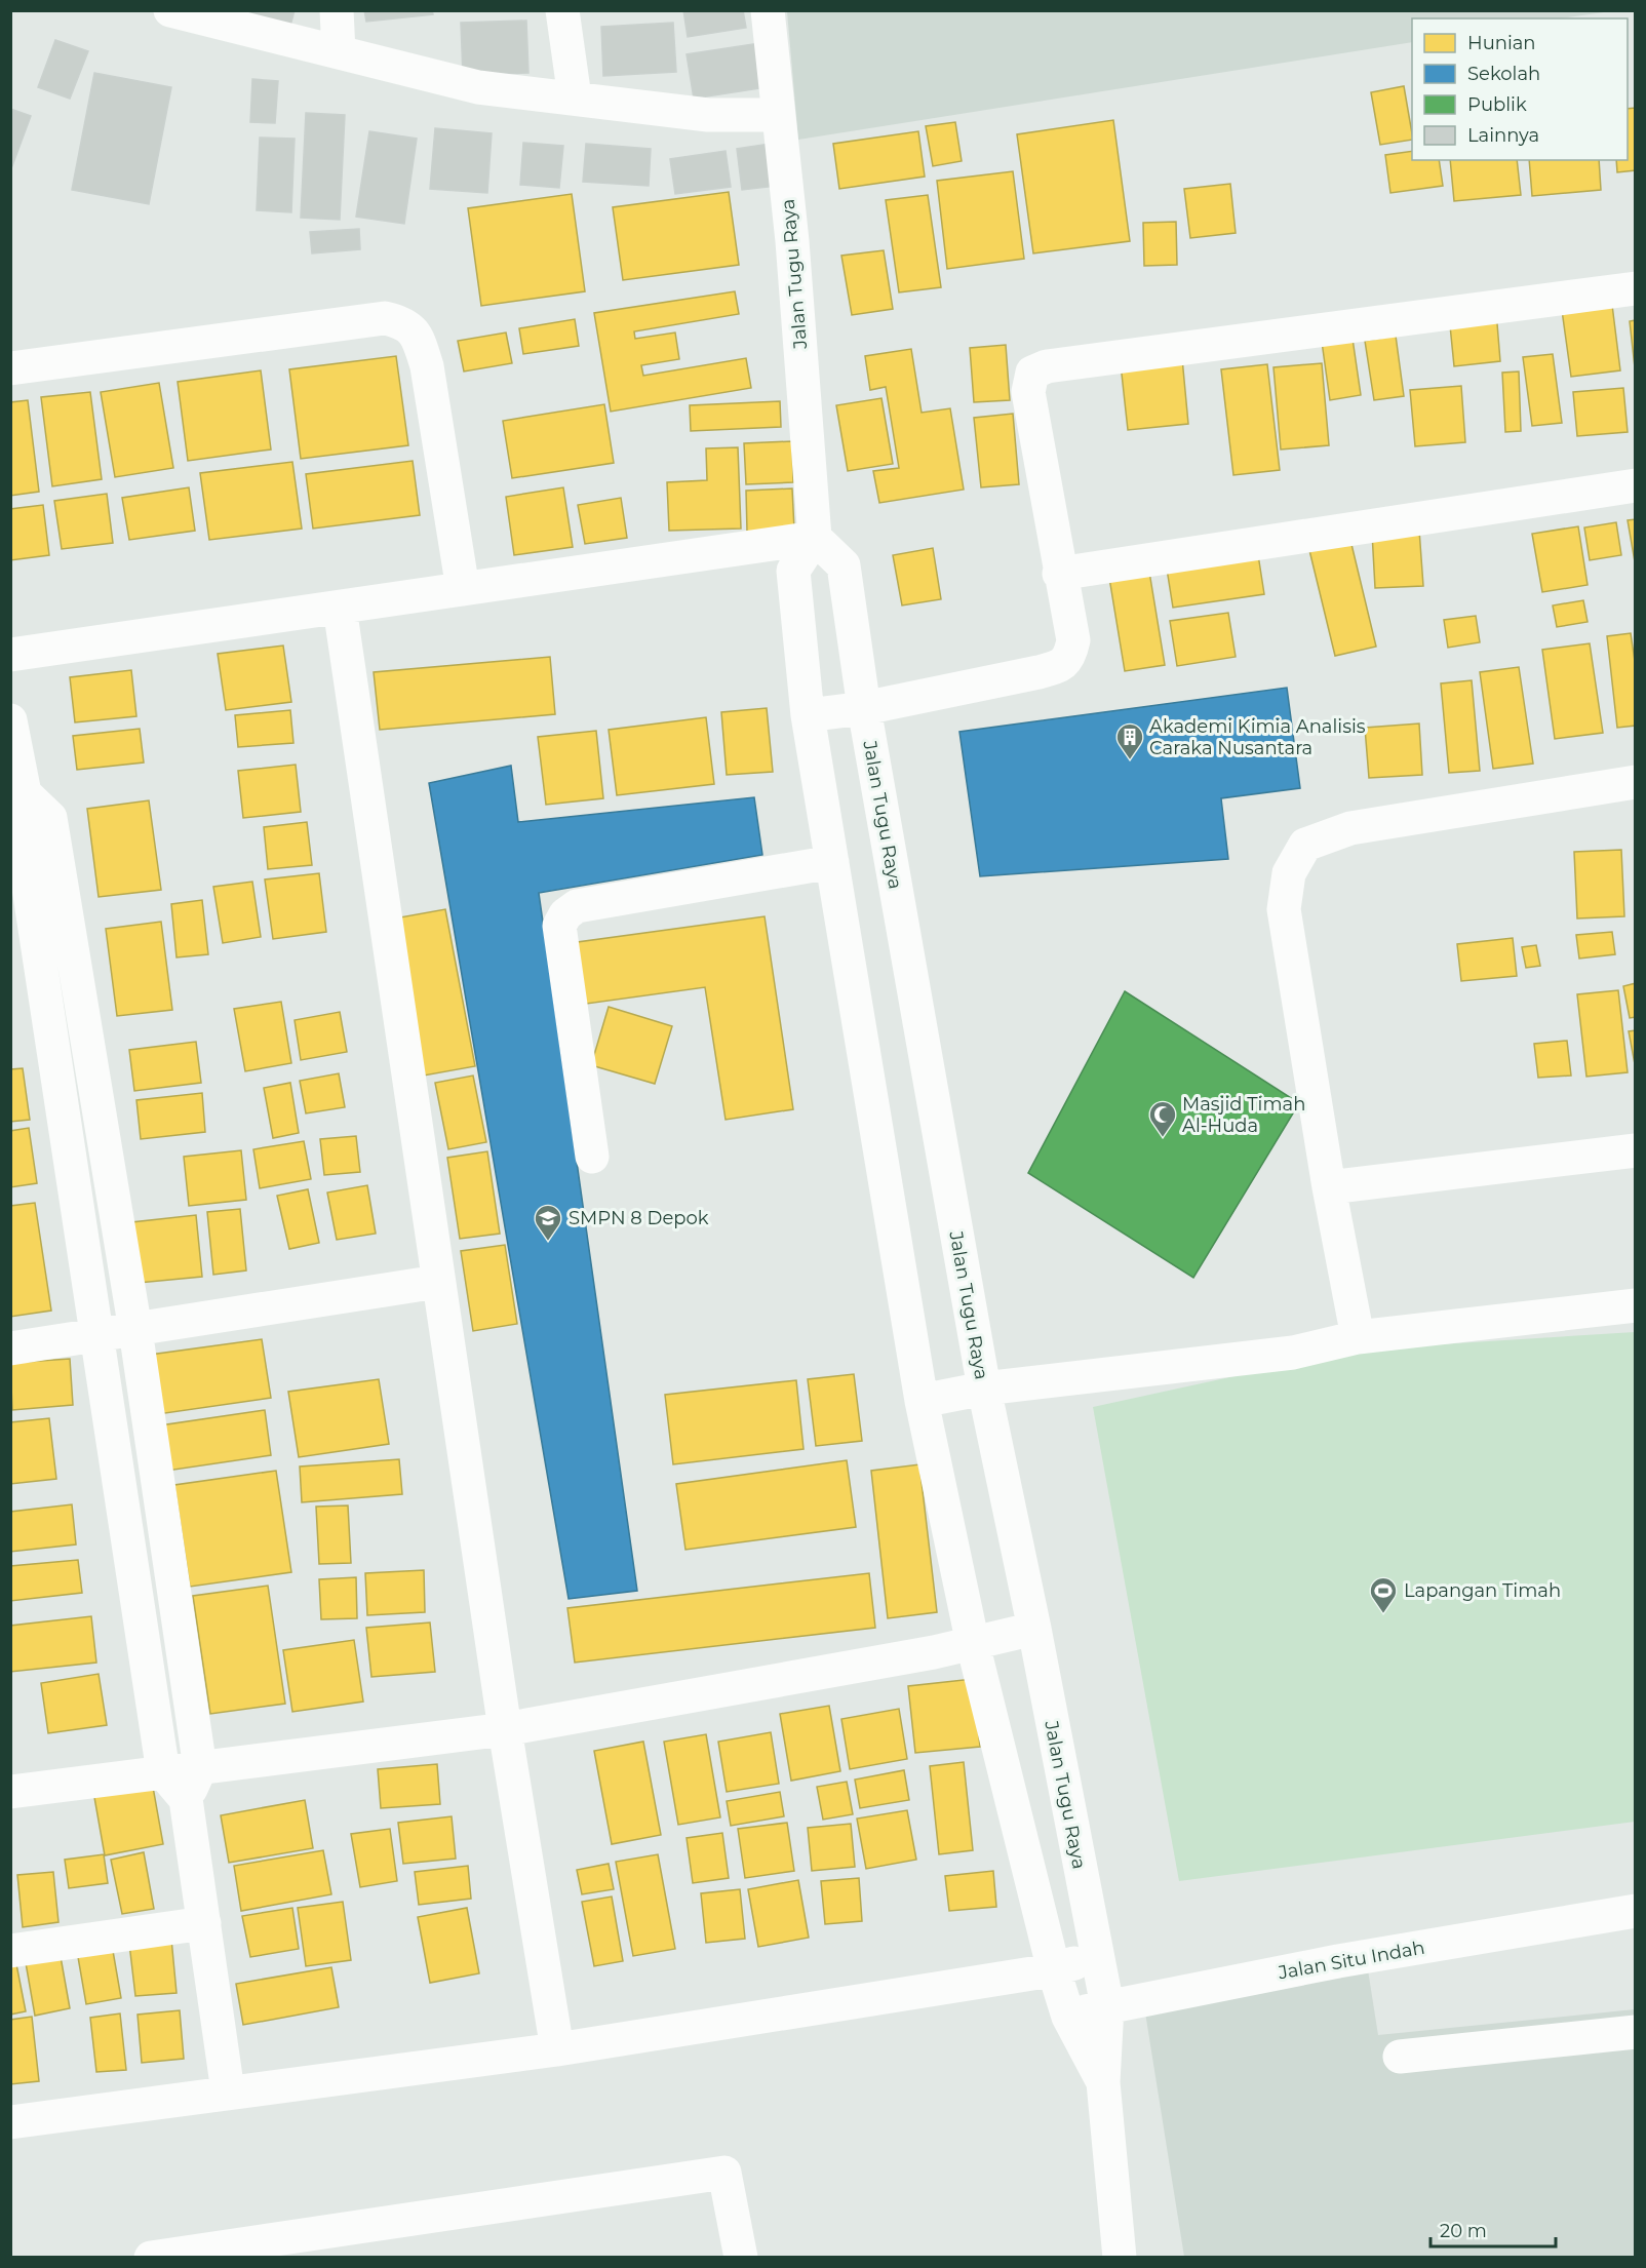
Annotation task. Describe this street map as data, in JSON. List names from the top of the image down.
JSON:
{
  "streets": {
    "street": ["Jalan Tugu Raya", "Jalan Situ Indah"]
  },
  "crossings": [
    ["Jalan Tugu Raya", "Jalan Situ Indah"]
  ],
  "places": {
    "building": ["Akademi Kimia Analisis Caraka Nusantara"],
    "mosque": ["Masjid Timah Al-Huda"],
    "school or university": ["SMPN 8 Depok"],
    "sports": ["Lapangan Timah"]
  },
  "legend": [
    "Hunian",
    "Sekolah",
    "Publik",
    "Lainnya"
  ],
  "scale_bar": "20 m"
}
